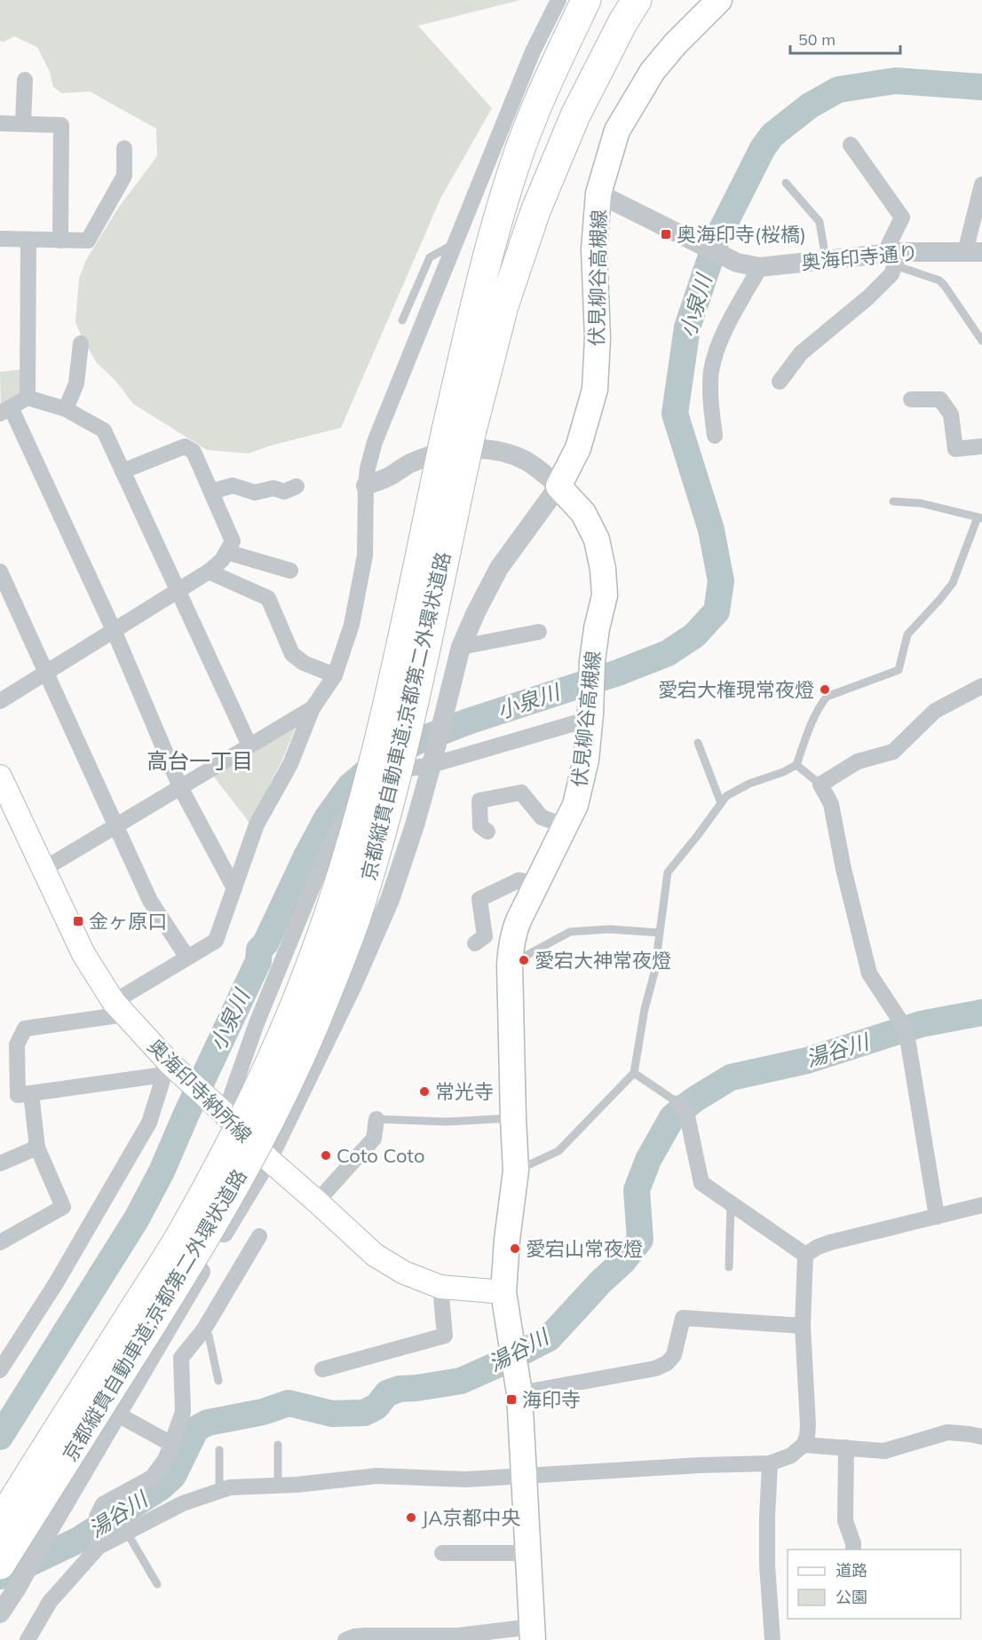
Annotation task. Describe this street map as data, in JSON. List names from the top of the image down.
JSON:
{
  "streets": {
    "highway": ["京都縦貫自動車道;京都第二外環状道路"],
    "main road": ["伏見柳谷高槻線", "奥海印寺納所線"],
    "street": ["奥海印寺通り"]
  },
  "crossings": [
    ["奥海印寺通り", "伏見柳谷高槻線"],
    ["伏見柳谷高槻線", "奥海印寺納所線"]
  ],
  "districts": ["高台一丁目"],
  "water": ["小泉川", "湯谷川"],
  "places": {
    "transit": ["奥海印寺(桜橋)", "金ヶ原口", "海印寺"],
    "other": [
      "愛宕大権現常夜燈",
      "愛宕大神常夜燈",
      "常光寺",
      "Coto Coto",
      "愛宕山常夜燈",
      "JA京都中央"
    ]
  },
  "legend": ["道路", "公園"],
  "scale_bar": "50 m"
}
